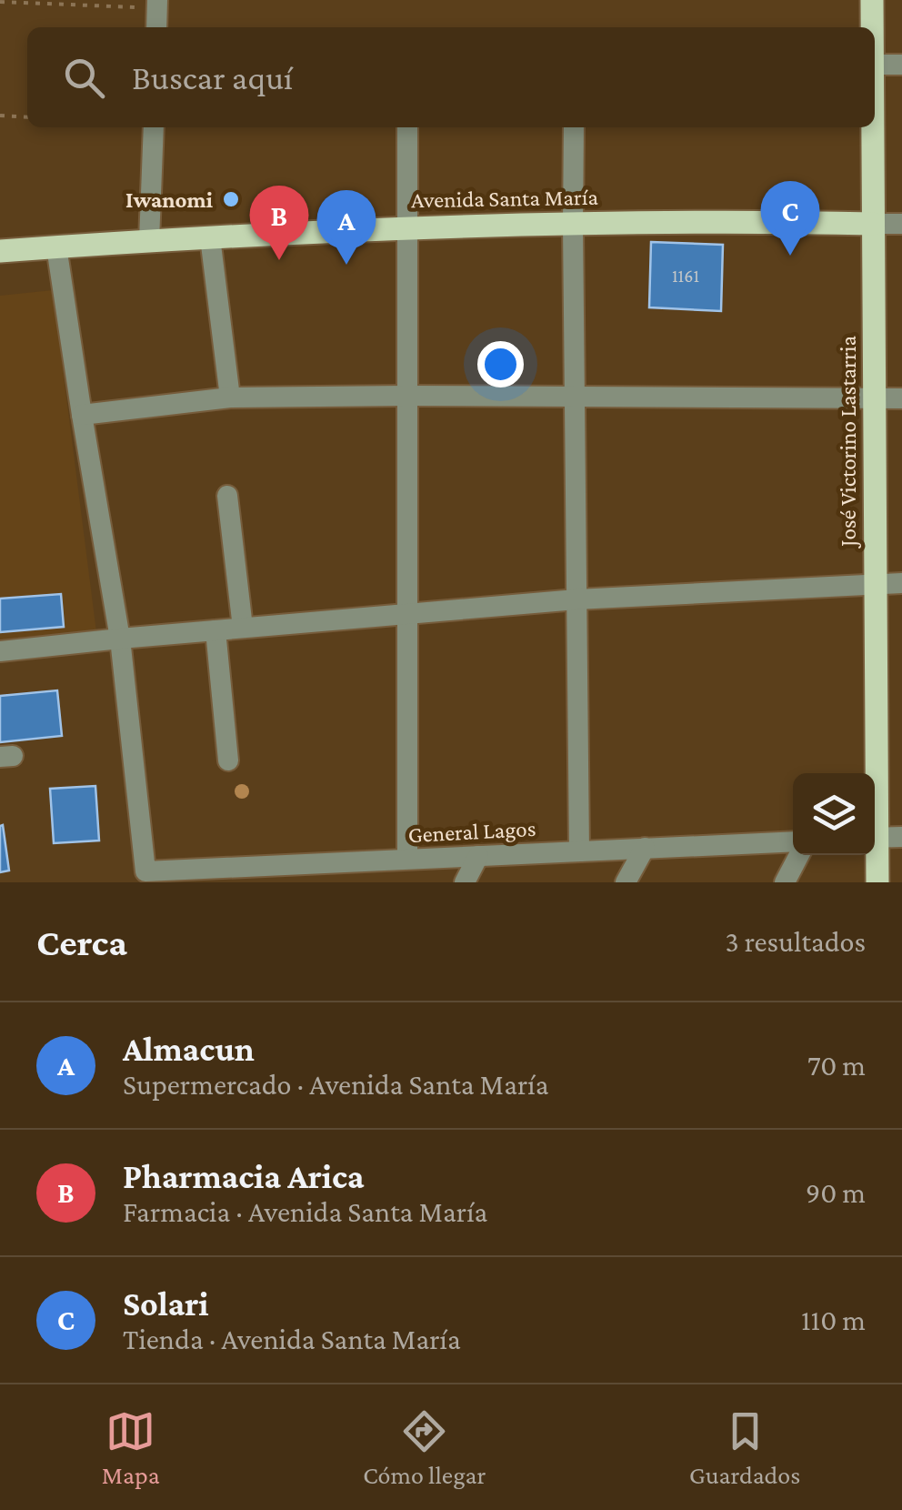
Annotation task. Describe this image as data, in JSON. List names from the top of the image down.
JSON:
{
  "streets": {
    "main road": ["Avenida Santa María", "José Victorino Lastarria"],
    "street": ["General Lagos"]
  },
  "crossings": [
    ["Avenida Santa María", "José Victorino Lastarria"]
  ],
  "places": ["Iwanomi"],
  "house_numbers": ["1161"],
  "page": {
    "search": "Buscar aquí",
    "pins": ["C", "B", "A"],
    "heading": ["Cerca", "3 resultados"],
    "list": [
      {
        "mark": "A",
        "name": "Almacun",
        "note": "Supermercado · Avenida Santa María",
        "value": "70 m"
      },
      {
        "mark": "B",
        "name": "Pharmacia Arica",
        "note": "Farmacia · Avenida Santa María",
        "value": "90 m"
      },
      {
        "mark": "C",
        "name": "Solari",
        "note": "Tienda · Avenida Santa María",
        "value": "110 m"
      }
    ],
    "nav": ["Mapa", "Cómo llegar", "Guardados"]
  }
}
